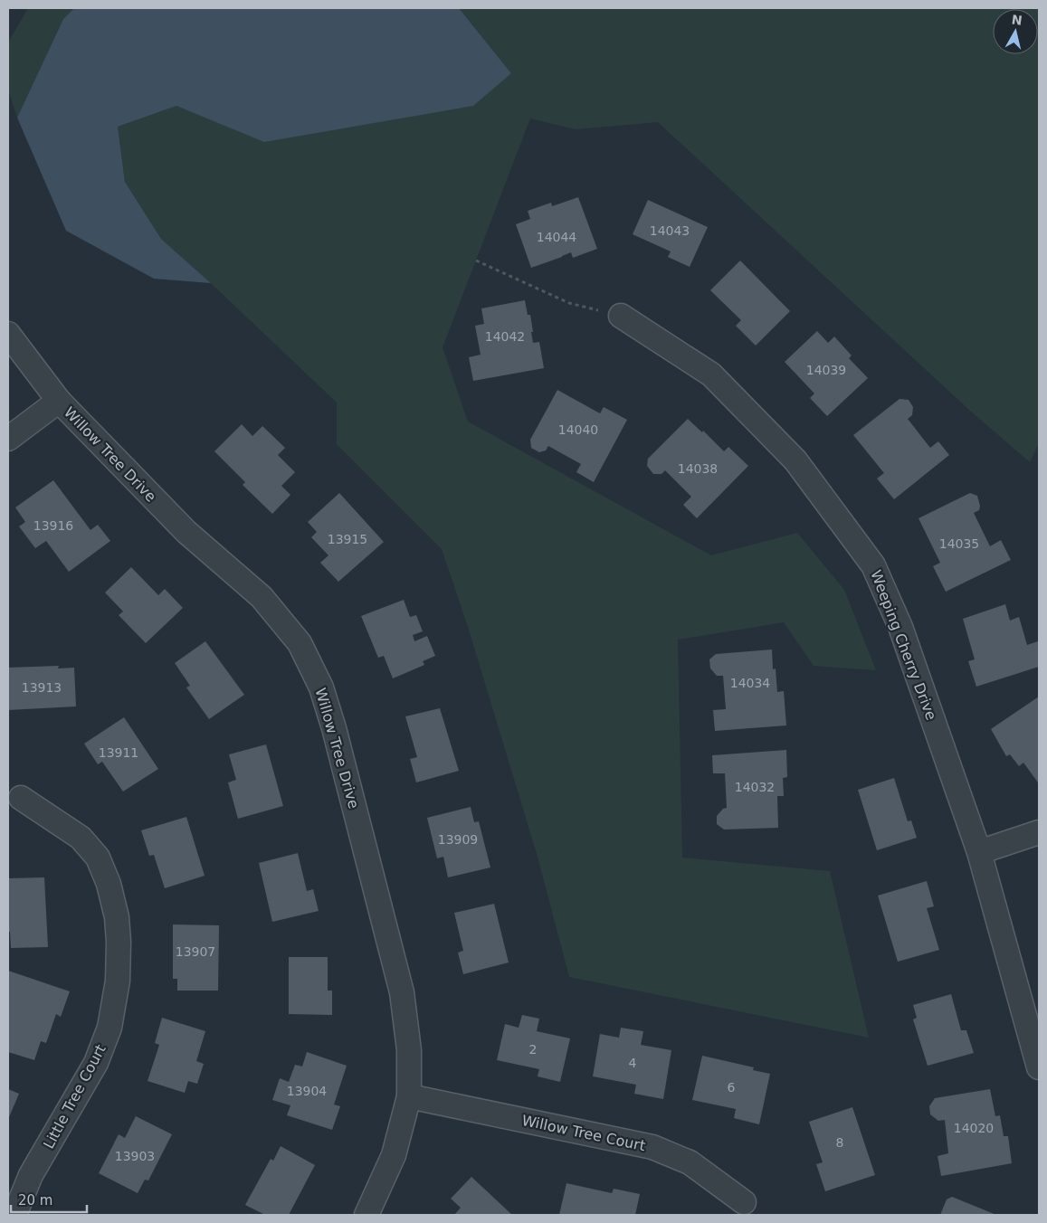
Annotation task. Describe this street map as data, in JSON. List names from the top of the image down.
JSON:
{
  "streets": {
    "street": [
      "Willow Tree Drive",
      "Weeping Cherry Drive",
      "Little Tree Court",
      "Willow Tree Court"
    ]
  },
  "crossings": [
    ["Willow Tree Drive", "Willow Tree Court"]
  ],
  "house_numbers": [
    "14043",
    "14044",
    "14042",
    "14039",
    "14040",
    "14038",
    "13916",
    "13915",
    "14035",
    "14034",
    "13913",
    "13911",
    "14032",
    "13909",
    "13907",
    "2",
    "4",
    "6",
    "13904",
    "14020",
    "8",
    "13903"
  ],
  "scale_bar": "20 m",
  "north": "top"
}
